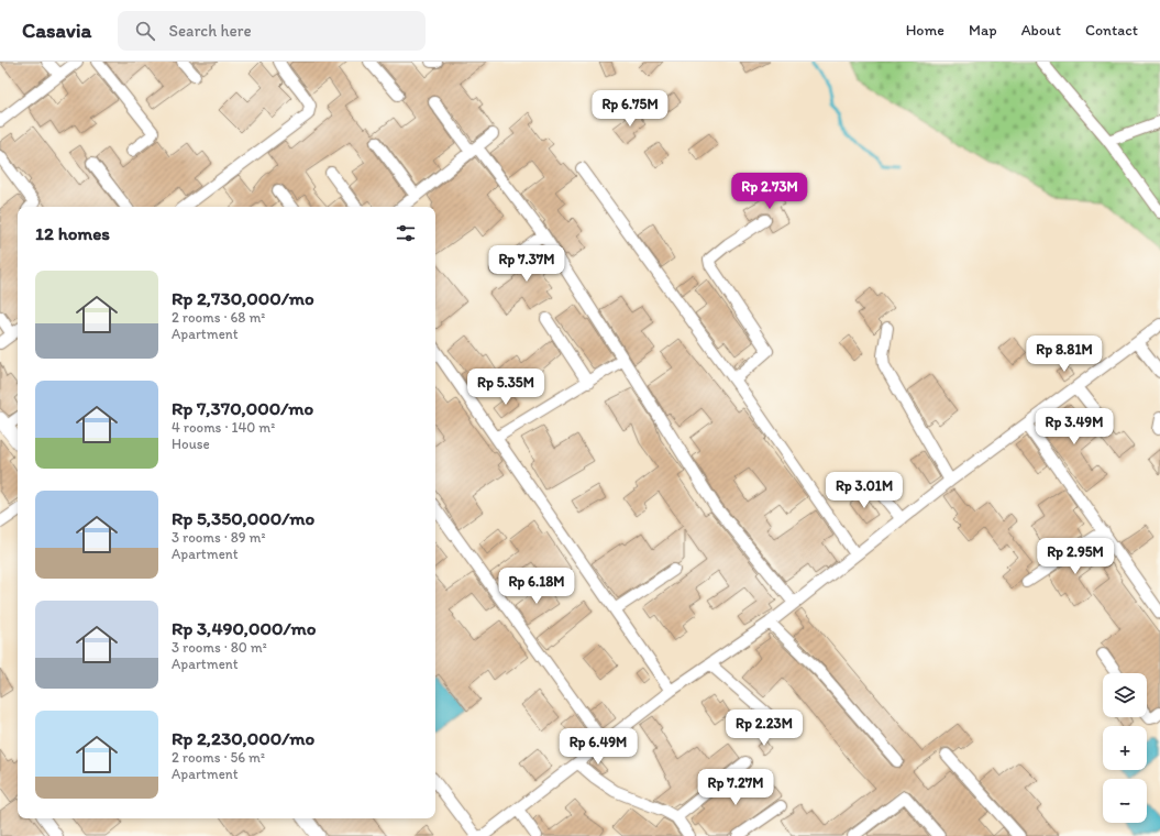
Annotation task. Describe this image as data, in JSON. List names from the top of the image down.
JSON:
{
  "page": {
    "header": "Casavia",
    "search": "Search here",
    "nav": [
      "Home",
      "Map",
      "About",
      "Contact"
    ],
    "price": [
      "Rp 6.75M",
      "Rp 2.73M",
      "Rp 7.37M",
      "Rp 8.81M",
      "Rp 5.35M",
      "Rp 3.49M",
      "Rp 3.01M",
      "Rp 2.95M",
      "Rp 6.18M",
      "Rp 2.23M",
      "Rp 6.49M",
      "Rp 7.27M"
    ],
    "heading": "12 homes",
    "list": [
      {
        "name": "Rp 2,730,000/mo",
        "note": "2 rooms · 68 m² · Apartment"
      },
      {
        "name": "Rp 7,370,000/mo",
        "note": "4 rooms · 140 m² · House"
      },
      {
        "name": "Rp 5,350,000/mo",
        "note": "3 rooms · 89 m² · Apartment"
      },
      {
        "name": "Rp 3,490,000/mo",
        "note": "3 rooms · 80 m² · Apartment"
      },
      {
        "name": "Rp 2,230,000/mo",
        "note": "2 rooms · 56 m² · Apartment"
      }
    ],
    "map_buttons": ["+", "−"]
  }
}
